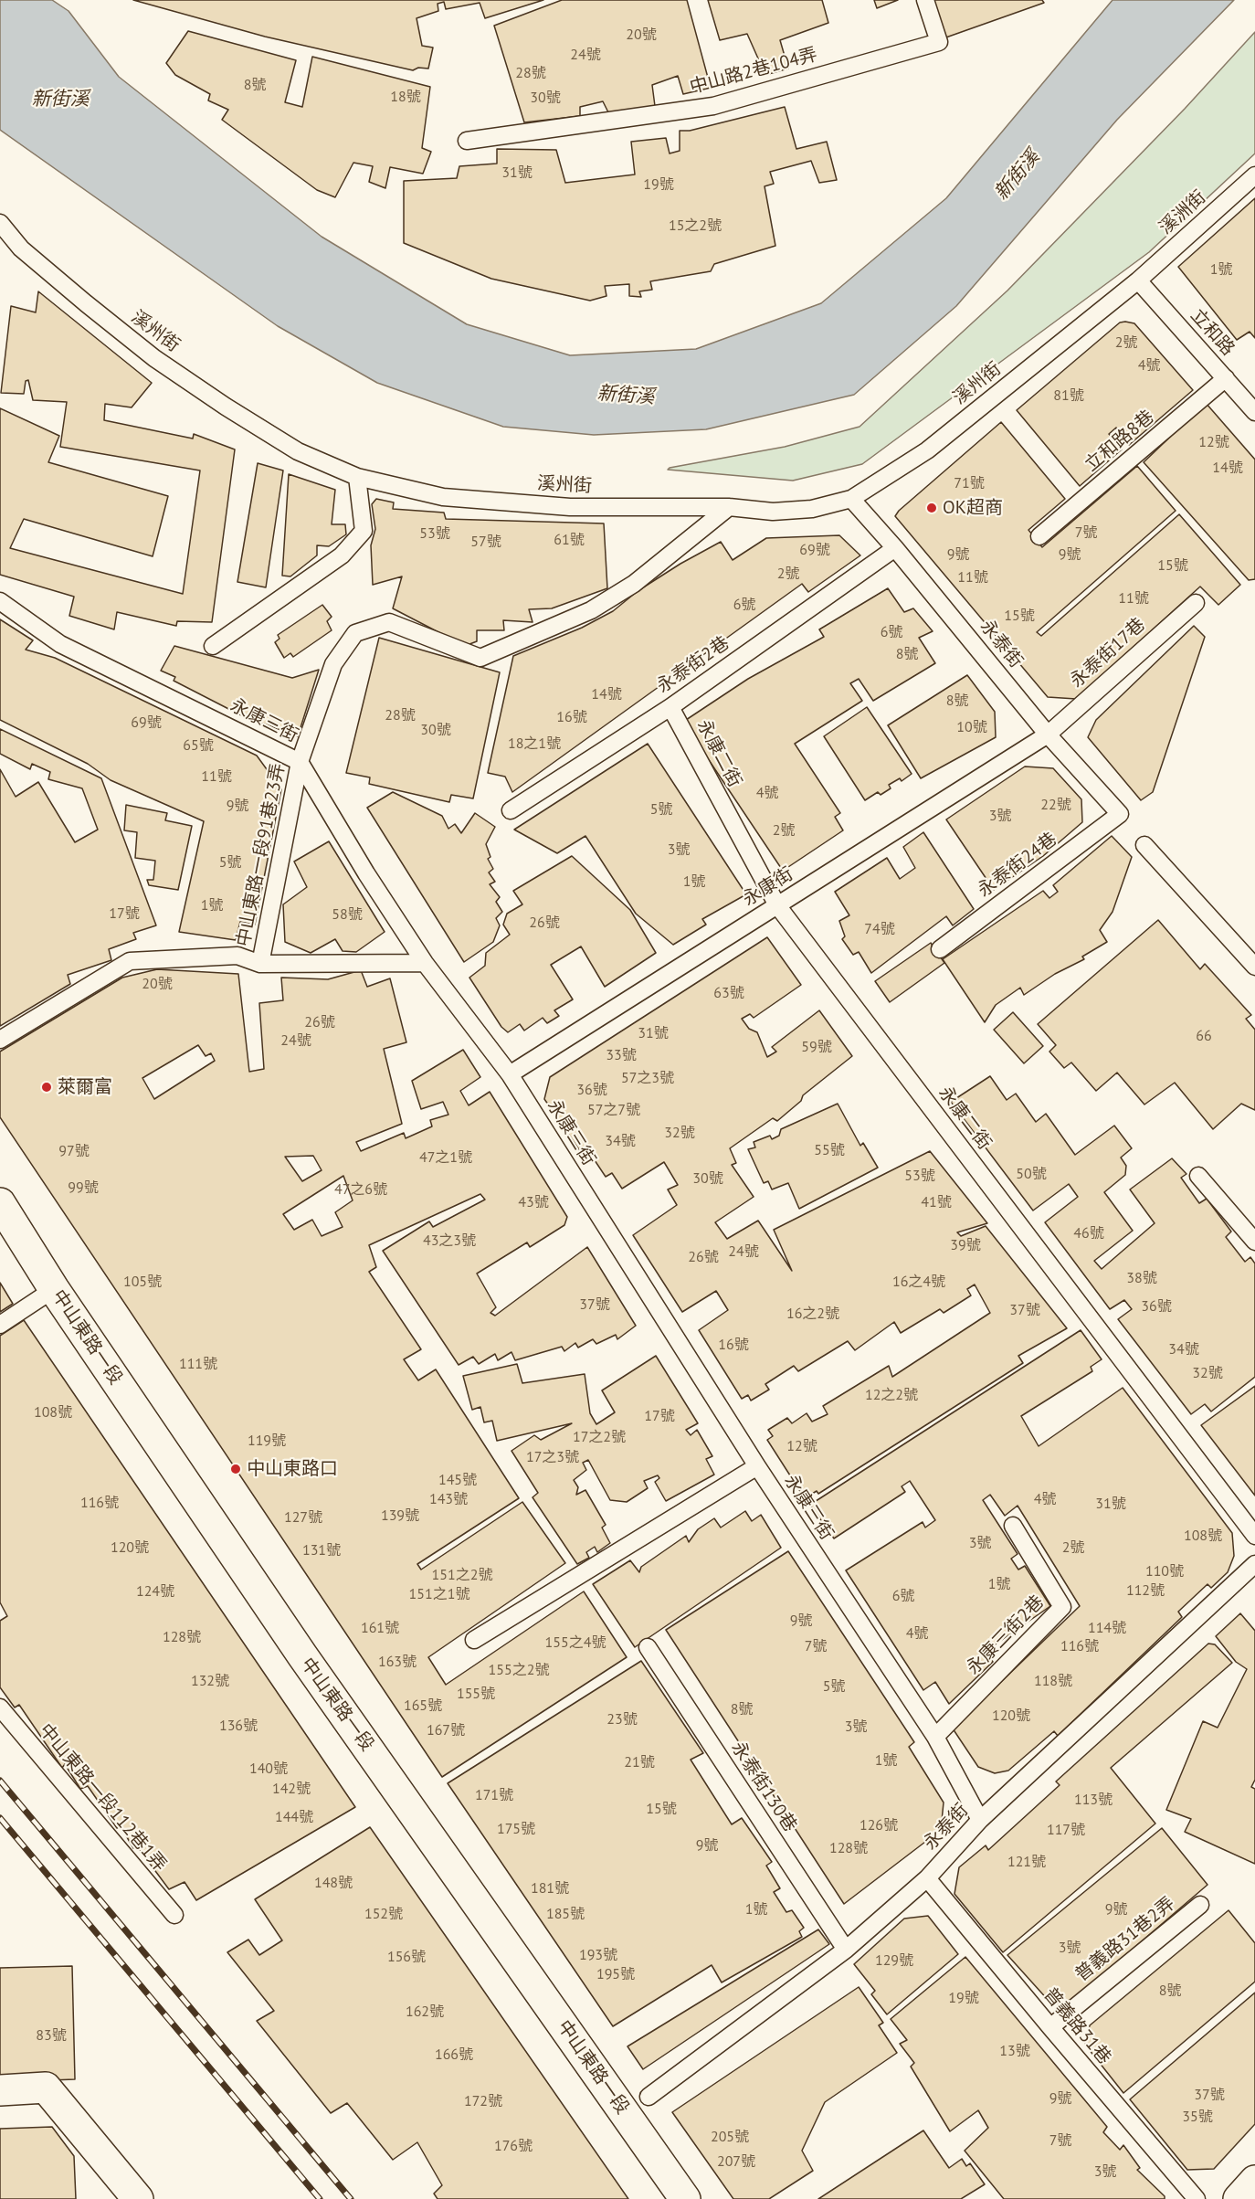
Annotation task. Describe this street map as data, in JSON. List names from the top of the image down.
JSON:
{
  "streets": {
    "main road": ["中山東路一段"],
    "lane": [
      "中山路2巷104弄",
      "溪洲街",
      "溪州街",
      "立和路",
      "立和路8巷",
      "永泰街",
      "永泰街17巷",
      "永泰街2巷",
      "永康三街",
      "永康二街",
      "中山東路一段91巷23弄",
      "永泰街24巷",
      "永康街",
      "永康三街2巷",
      "永泰街130巷",
      "中山東路一段112巷1弄",
      "普義路31巷2弄",
      "普義路31巷"
    ]
  },
  "crossings": [
    ["溪洲街", "溪州街"],
    ["溪洲街", "立和路"],
    ["溪州街", "立和路"],
    ["溪州街", "永泰街"],
    ["溪州街", "中山東路一段91巷23弄"],
    ["立和路", "立和路8巷"],
    ["永泰街", "永泰街17巷"],
    ["永泰街", "永泰街2巷"],
    ["永泰街", "永康三街"],
    ["永泰街", "永泰街24巷"],
    ["永泰街", "永康街"],
    ["永泰街", "永泰街130巷"],
    ["永泰街", "普義路31巷"],
    ["永泰街17巷", "永康街"],
    ["永泰街2巷", "永康二街"],
    ["永康三街", "中山東路一段91巷23弄"],
    ["永康三街", "永康街"],
    ["永康三街", "永康三街2巷"],
    ["永康二街", "永康街"],
    ["普義路31巷2弄", "普義路31巷"]
  ],
  "water": ["新街溪"],
  "places": ["OK超商", "萊爾富", "中山東路口"],
  "house_numbers": [
    "20號",
    "24號",
    "28號",
    "8號",
    "18號",
    "30號",
    "31號",
    "19號",
    "15之2號",
    "1號",
    "2號",
    "4號",
    "81號",
    "12號",
    "14號",
    "71號",
    "7號",
    "53號",
    "61號",
    "57號",
    "69號",
    "9號",
    "9號",
    "15號",
    "2號",
    "11號",
    "11號",
    "6號",
    "15號",
    "6號",
    "8號",
    "14號",
    "8號",
    "28號",
    "16號",
    "69號",
    "10號",
    "30號",
    "18之1號",
    "65號",
    "11號",
    "4號",
    "22號",
    "9號",
    "5號",
    "3號",
    "2號",
    "3號",
    "5號",
    "1號",
    "1號",
    "17號",
    "58號",
    "26號",
    "74號",
    "20號",
    "63號",
    "26號",
    "31號",
    "66",
    "24號",
    "59號",
    "33號",
    "57之3號",
    "36號",
    "57之7號",
    "32號",
    "34號",
    "55號",
    "97號",
    "47之1號",
    "50號",
    "53號",
    "30號",
    "99號",
    "47之6號",
    "43號",
    "41號",
    "46號",
    "43之3號",
    "39號",
    "24號",
    "26號",
    "38號",
    "105號",
    "16之4號",
    "37號",
    "36號",
    "37號",
    "16之2號",
    "16號",
    "34號",
    "111號",
    "32號",
    "12之2號",
    "108號",
    "17號",
    "17之2號",
    "119號",
    "12號",
    "17之3號",
    "145號",
    "143號",
    "4號",
    "116號",
    "31號",
    "139號",
    "127號",
    "108號",
    "3號",
    "120號",
    "2號",
    "131號",
    "110號",
    "151之2號",
    "1號",
    "112號",
    "124號",
    "151之1號",
    "6號",
    "9號",
    "161號",
    "114號",
    "4號",
    "128號",
    "155之4號",
    "7號",
    "116號",
    "163號",
    "155之2號",
    "132號",
    "118號",
    "5號",
    "155號",
    "165號",
    "8號",
    "120號",
    "23號",
    "136號",
    "3號",
    "167號",
    "1號",
    "21號",
    "140號",
    "142號",
    "171號",
    "113號",
    "15號",
    "144號",
    "126號",
    "175號",
    "117號",
    "9號",
    "128號",
    "121號",
    "148號",
    "181號",
    "1號",
    "9號",
    "152號",
    "185號",
    "3號",
    "193號",
    "156號",
    "129號",
    "195號",
    "8號",
    "19號",
    "162號",
    "83號",
    "13號",
    "166號",
    "37號",
    "9號",
    "172號",
    "35號",
    "205號",
    "7號",
    "176號",
    "207號",
    "3號"
  ]
}
